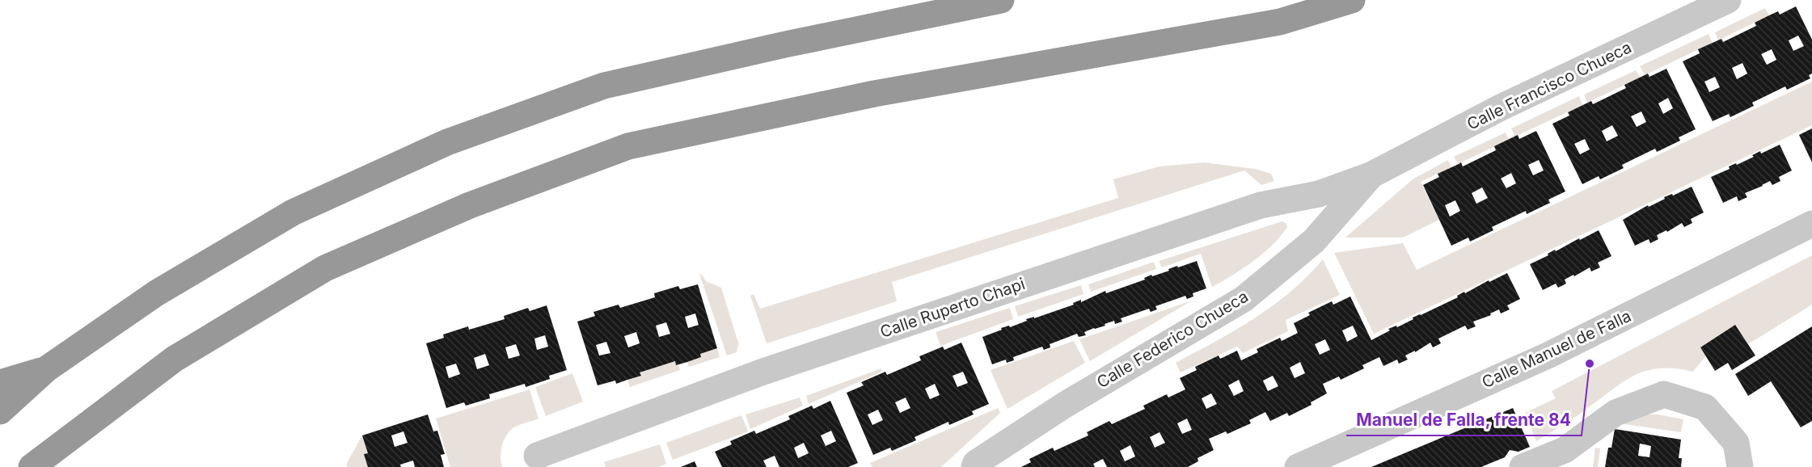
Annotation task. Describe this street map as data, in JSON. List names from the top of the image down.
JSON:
{
  "streets": {
    "street": [
      "Calle Francisco Chueca",
      "Calle Ruperto Chapi",
      "Calle Federico Chueca",
      "Calle Manuel de Falla"
    ]
  },
  "crossings": [
    ["Calle Francisco Chueca", "Calle Ruperto Chapi"],
    ["Calle Francisco Chueca", "Calle Federico Chueca"],
    ["Calle Ruperto Chapi", "Calle Federico Chueca"]
  ],
  "places": ["Manuel de Falla, frente 84"]
}
